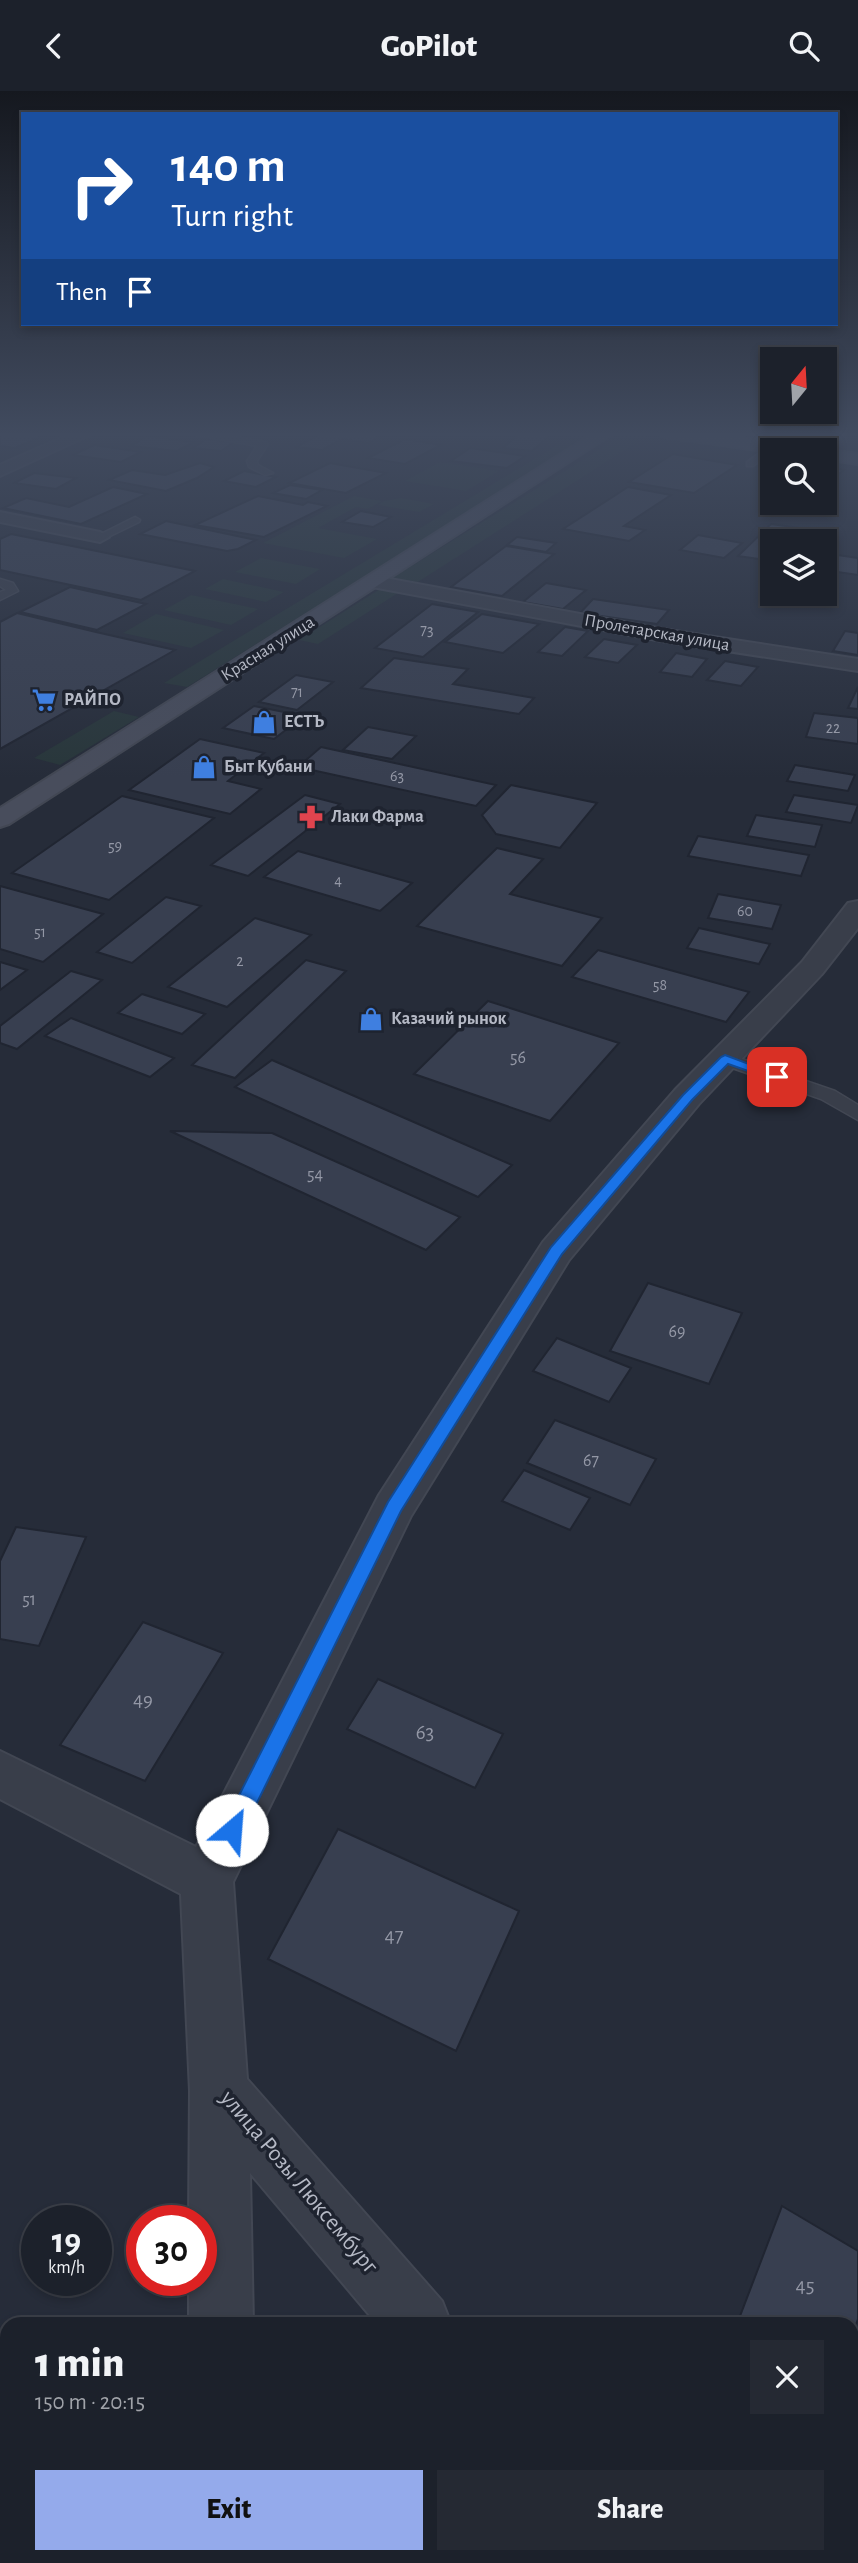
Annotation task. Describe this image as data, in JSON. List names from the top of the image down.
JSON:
{
  "streets": {
    "main road": ["Красная улица"],
    "street": ["Пролетарская улица", "улица Розы Люксембург"]
  },
  "crossings": [
    ["Пролетарская улица", "Красная улица"]
  ],
  "places": {
    "supermarket": ["РАЙПО"],
    "shop": ["ЕСТЪ", "Быт Кубани", "Казачий рынок"],
    "pharmacy": ["Лаки Фарма"]
  },
  "house_numbers": [
    "73",
    "71",
    "22",
    "63",
    "59",
    "4",
    "60",
    "51",
    "2",
    "58",
    "56",
    "54",
    "69",
    "67",
    "51",
    "49",
    "63",
    "47",
    "45"
  ],
  "north": "top",
  "page": {
    "header": "GoPilot",
    "turn": ["140 m", "Turn right"],
    "then": "Then",
    "speed": "19 km/h",
    "limit": "30",
    "heading": ["1 min", "150 m · 20:15"],
    "buttons": ["Exit", "Share"]
  }
}
